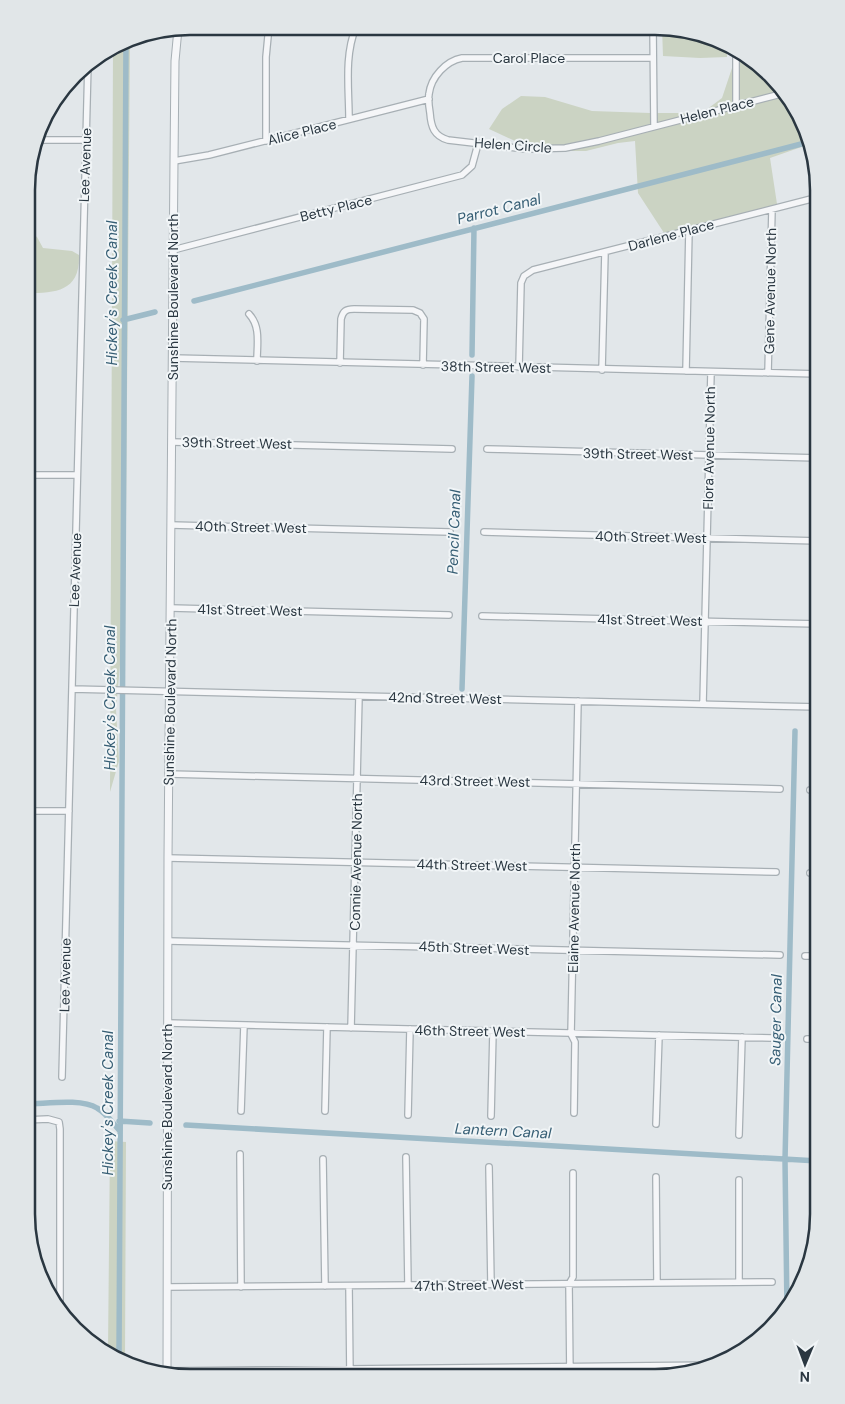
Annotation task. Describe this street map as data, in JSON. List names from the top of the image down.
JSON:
{
  "streets": {
    "street": [
      "Carol Place",
      "Helen Place",
      "Alice Place",
      "Helen Circle",
      "Lee Avenue",
      "Betty Place",
      "Darlene Place",
      "Gene Avenue North",
      "Sunshine Boulevard North",
      "38th Street West",
      "39th Street West",
      "Flora Avenue North",
      "40th Street West",
      "41st Street West",
      "42nd Street West",
      "43rd Street West",
      "Connie Avenue North",
      "44th Street West",
      "Elaine Avenue North",
      "45th Street West",
      "46th Street West",
      "47th Street West"
    ]
  },
  "crossings": [
    ["Carol Place", "Alice Place"],
    ["Carol Place", "Helen Circle"],
    ["Helen Place", "Helen Circle"],
    ["Alice Place", "Helen Circle"],
    ["Alice Place", "Sunshine Boulevard North"],
    ["Helen Circle", "Betty Place"],
    ["Lee Avenue", "42nd Street West"],
    ["Betty Place", "Sunshine Boulevard North"],
    ["Darlene Place", "Gene Avenue North"],
    ["Darlene Place", "38th Street West"],
    ["Gene Avenue North", "38th Street West"],
    ["Sunshine Boulevard North", "38th Street West"],
    ["Sunshine Boulevard North", "39th Street West"],
    ["Sunshine Boulevard North", "40th Street West"],
    ["Sunshine Boulevard North", "41st Street West"],
    ["Sunshine Boulevard North", "42nd Street West"],
    ["Sunshine Boulevard North", "43rd Street West"],
    ["Sunshine Boulevard North", "44th Street West"],
    ["Sunshine Boulevard North", "45th Street West"],
    ["Sunshine Boulevard North", "46th Street West"],
    ["Sunshine Boulevard North", "47th Street West"],
    ["38th Street West", "Flora Avenue North"],
    ["39th Street West", "Flora Avenue North"],
    ["Flora Avenue North", "40th Street West"],
    ["Flora Avenue North", "41st Street West"],
    ["Flora Avenue North", "42nd Street West"],
    ["42nd Street West", "Connie Avenue North"],
    ["42nd Street West", "Elaine Avenue North"],
    ["43rd Street West", "Connie Avenue North"],
    ["43rd Street West", "Elaine Avenue North"],
    ["Connie Avenue North", "44th Street West"],
    ["Connie Avenue North", "45th Street West"],
    ["Connie Avenue North", "46th Street West"],
    ["44th Street West", "Elaine Avenue North"],
    ["Elaine Avenue North", "45th Street West"],
    ["Elaine Avenue North", "46th Street West"]
  ],
  "water": [
    "Parrot Canal",
    "Hickey's Creek Canal",
    "Pencil Canal",
    "Sauger Canal",
    "Lantern Canal"
  ],
  "north": "bottom"
}
